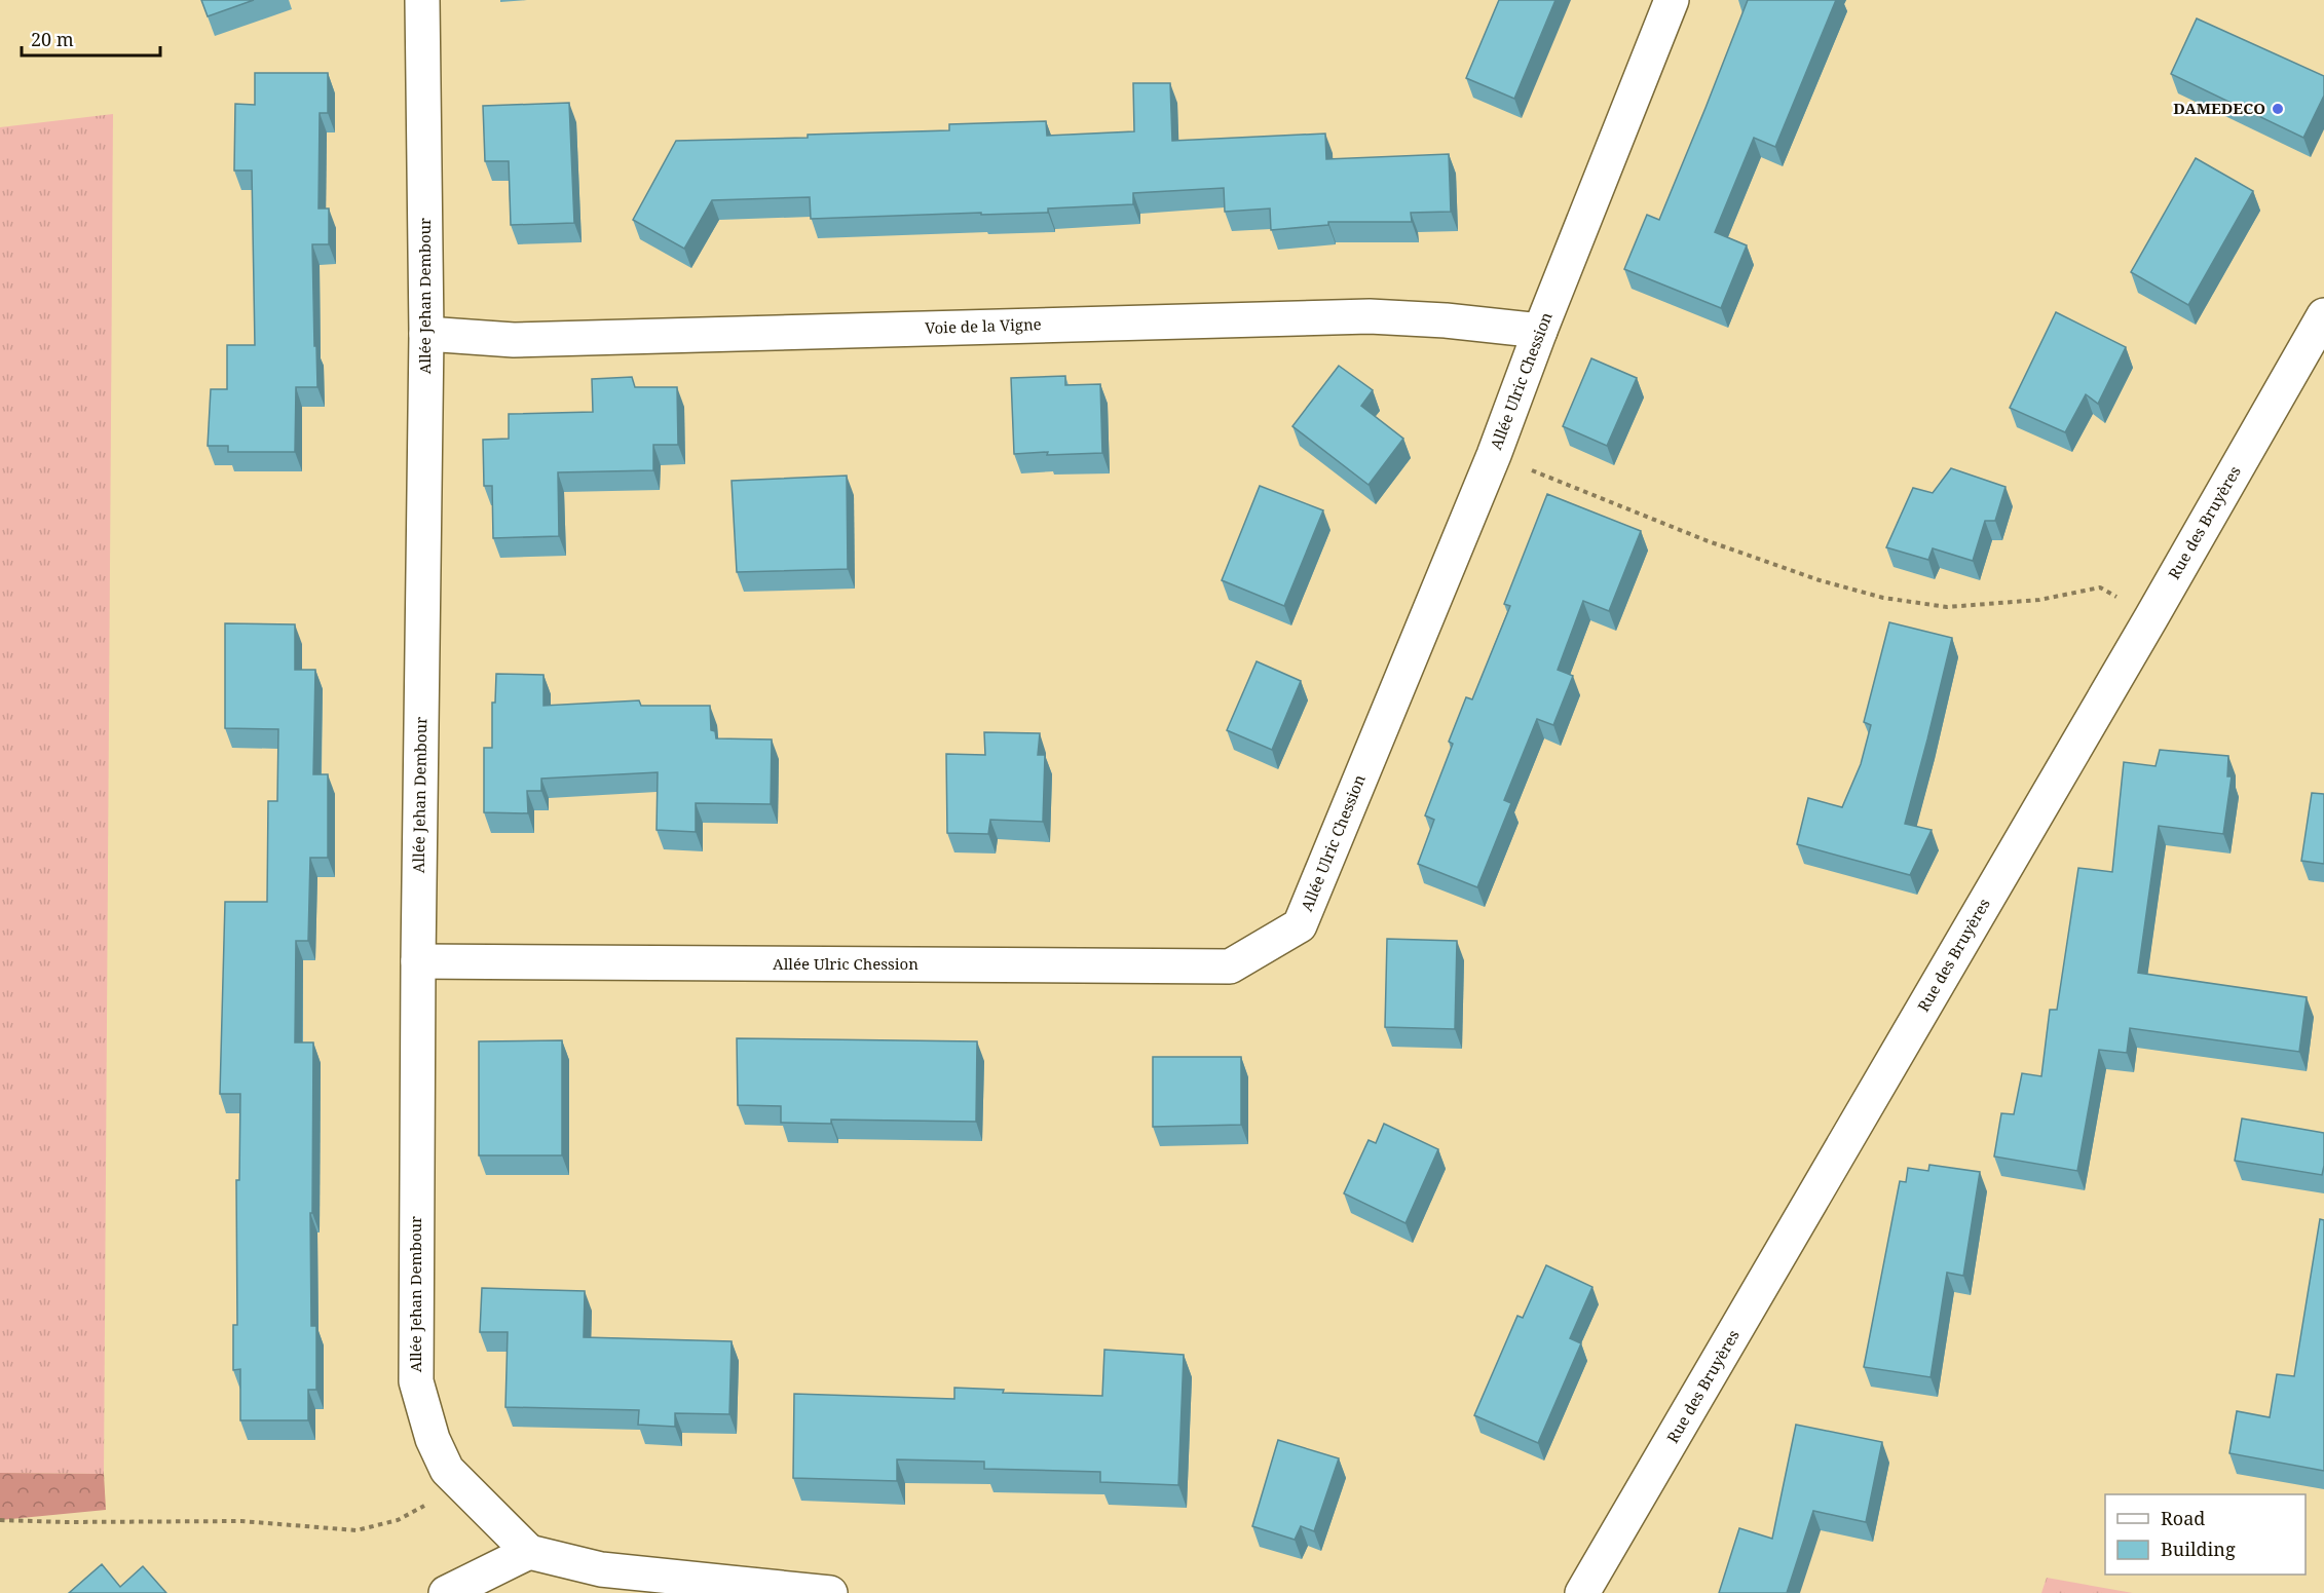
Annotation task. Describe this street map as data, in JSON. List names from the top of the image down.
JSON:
{
  "streets": {
    "street": [
      "Allée Jehan Dembour",
      "Voie de la Vigne",
      "Allée Ulric Chession",
      "Rue des Bruyères"
    ]
  },
  "crossings": [
    ["Allée Jehan Dembour", "Voie de la Vigne"],
    ["Allée Jehan Dembour", "Allée Ulric Chession"],
    ["Voie de la Vigne", "Allée Ulric Chession"]
  ],
  "places": ["DAMEDECO"],
  "legend": ["Road", "Building"],
  "scale_bar": "20 m"
}
